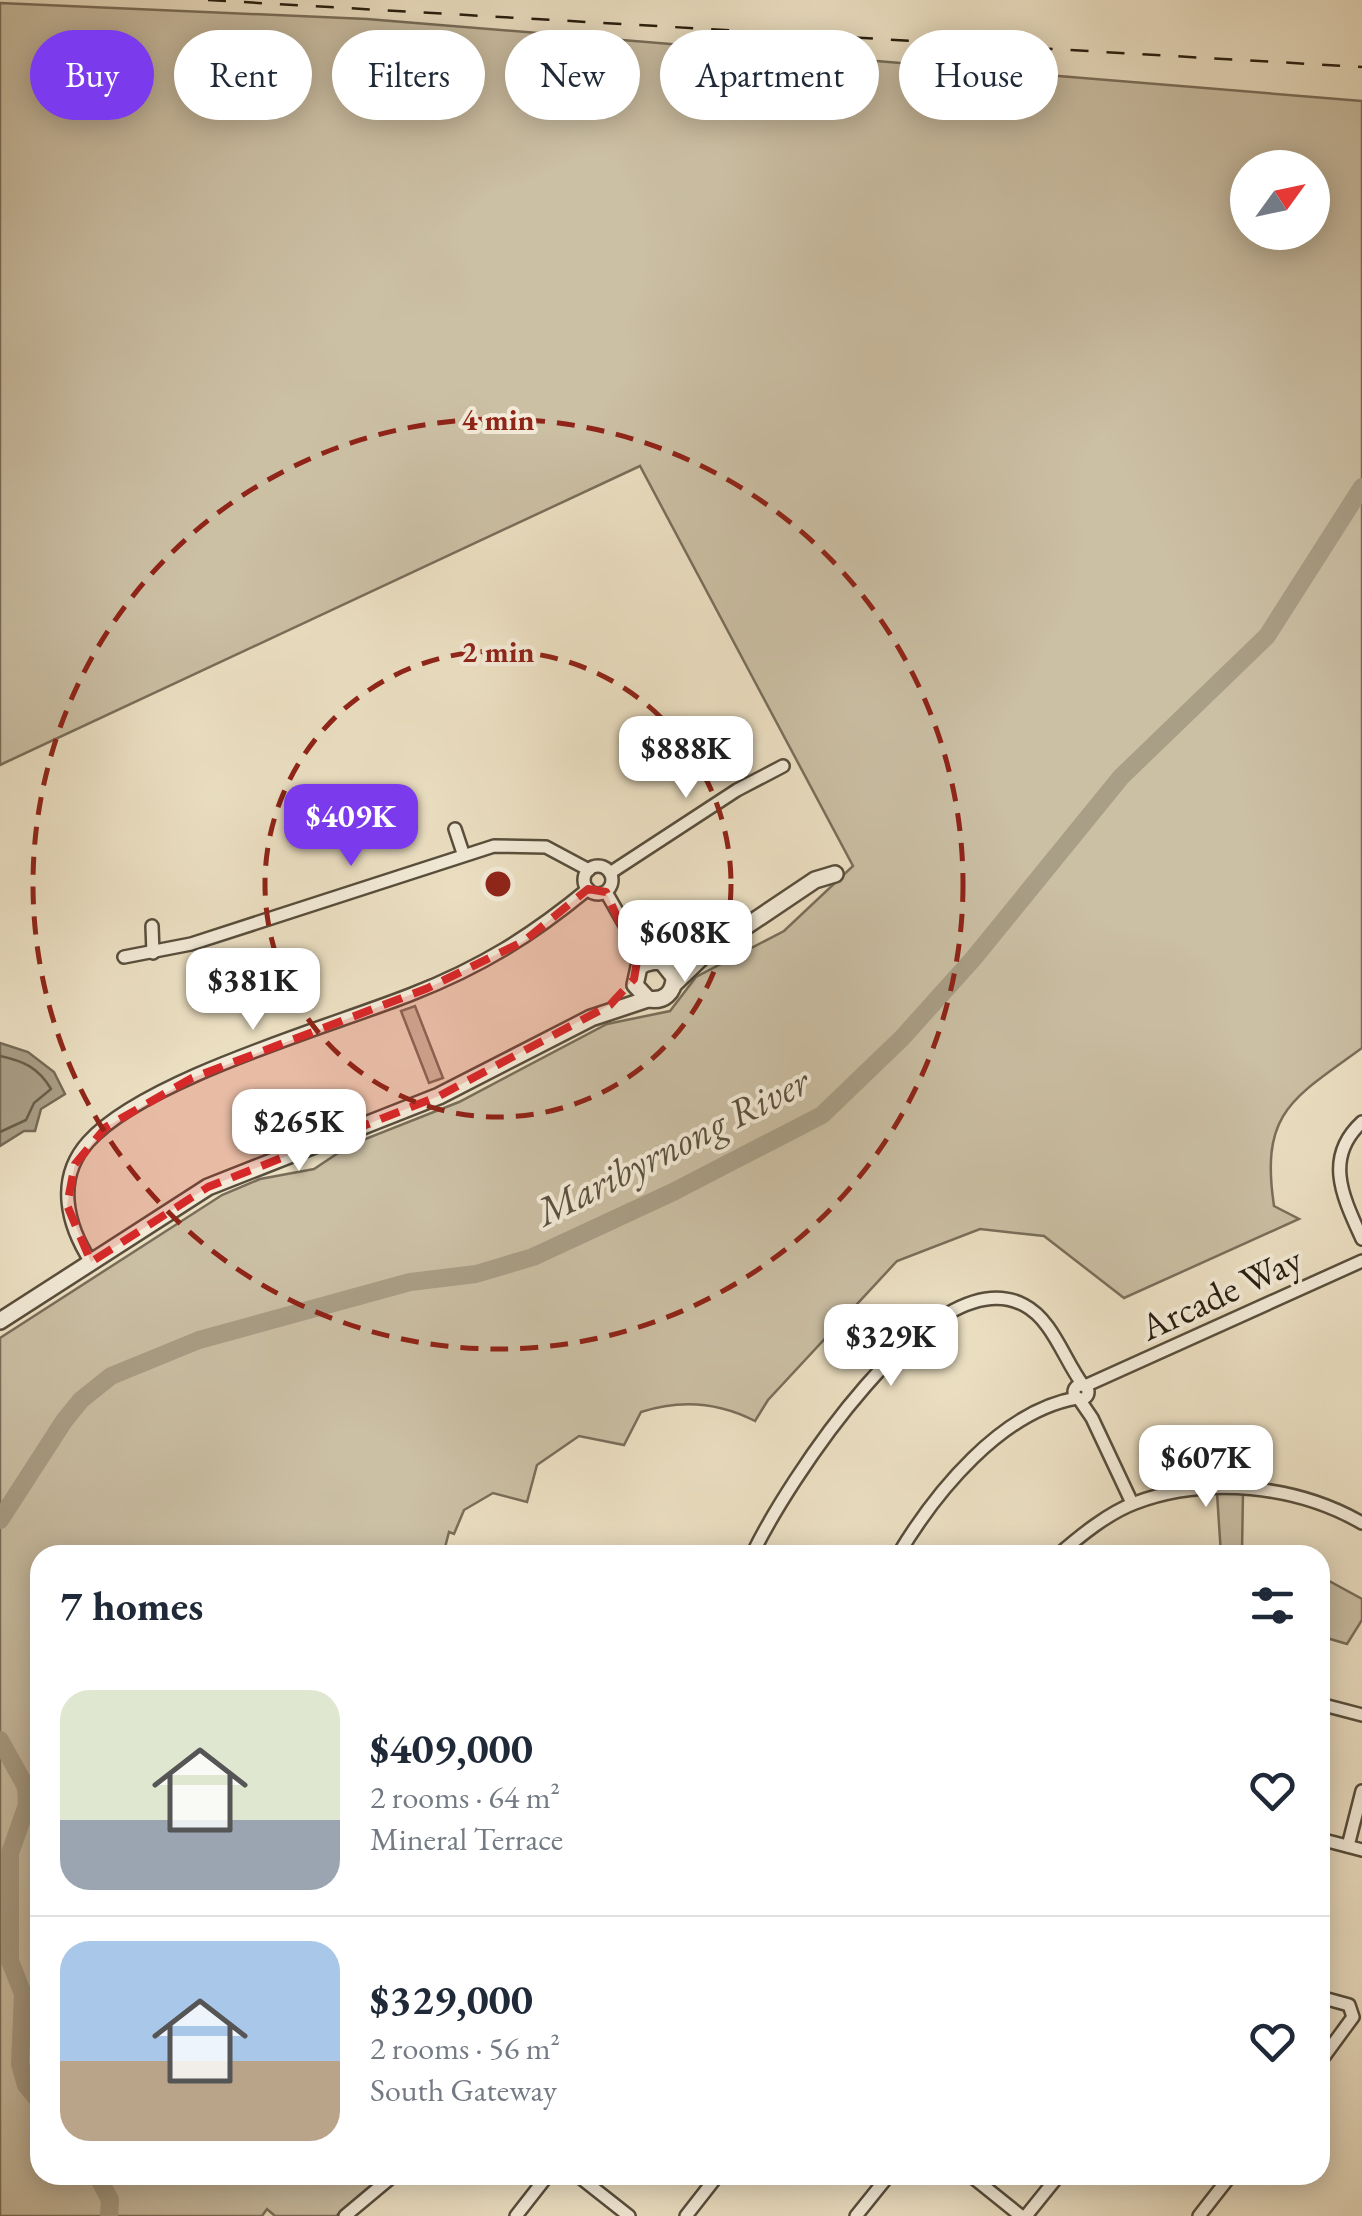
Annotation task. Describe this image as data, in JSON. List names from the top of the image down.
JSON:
{
  "streets": {
    "street": ["Arcade Way"]
  },
  "water": ["Maribyrnong River"],
  "north": "top right",
  "page": {
    "chip": [
      "Buy",
      "Rent",
      "Filters",
      "New",
      "Apartment",
      "House"
    ],
    "price": [
      "$888K",
      "$409K",
      "$608K",
      "$381K",
      "$265K",
      "$329K",
      "$607K"
    ],
    "heading": "7 homes",
    "list": [
      {
        "name": "$409,000",
        "note": "2 rooms · 64 m² · Mineral Terrace"
      },
      {
        "name": "$329,000",
        "note": "2 rooms · 56 m² · South Gateway"
      }
    ]
  },
  "rings": ["4 min", "2 min"]
}
